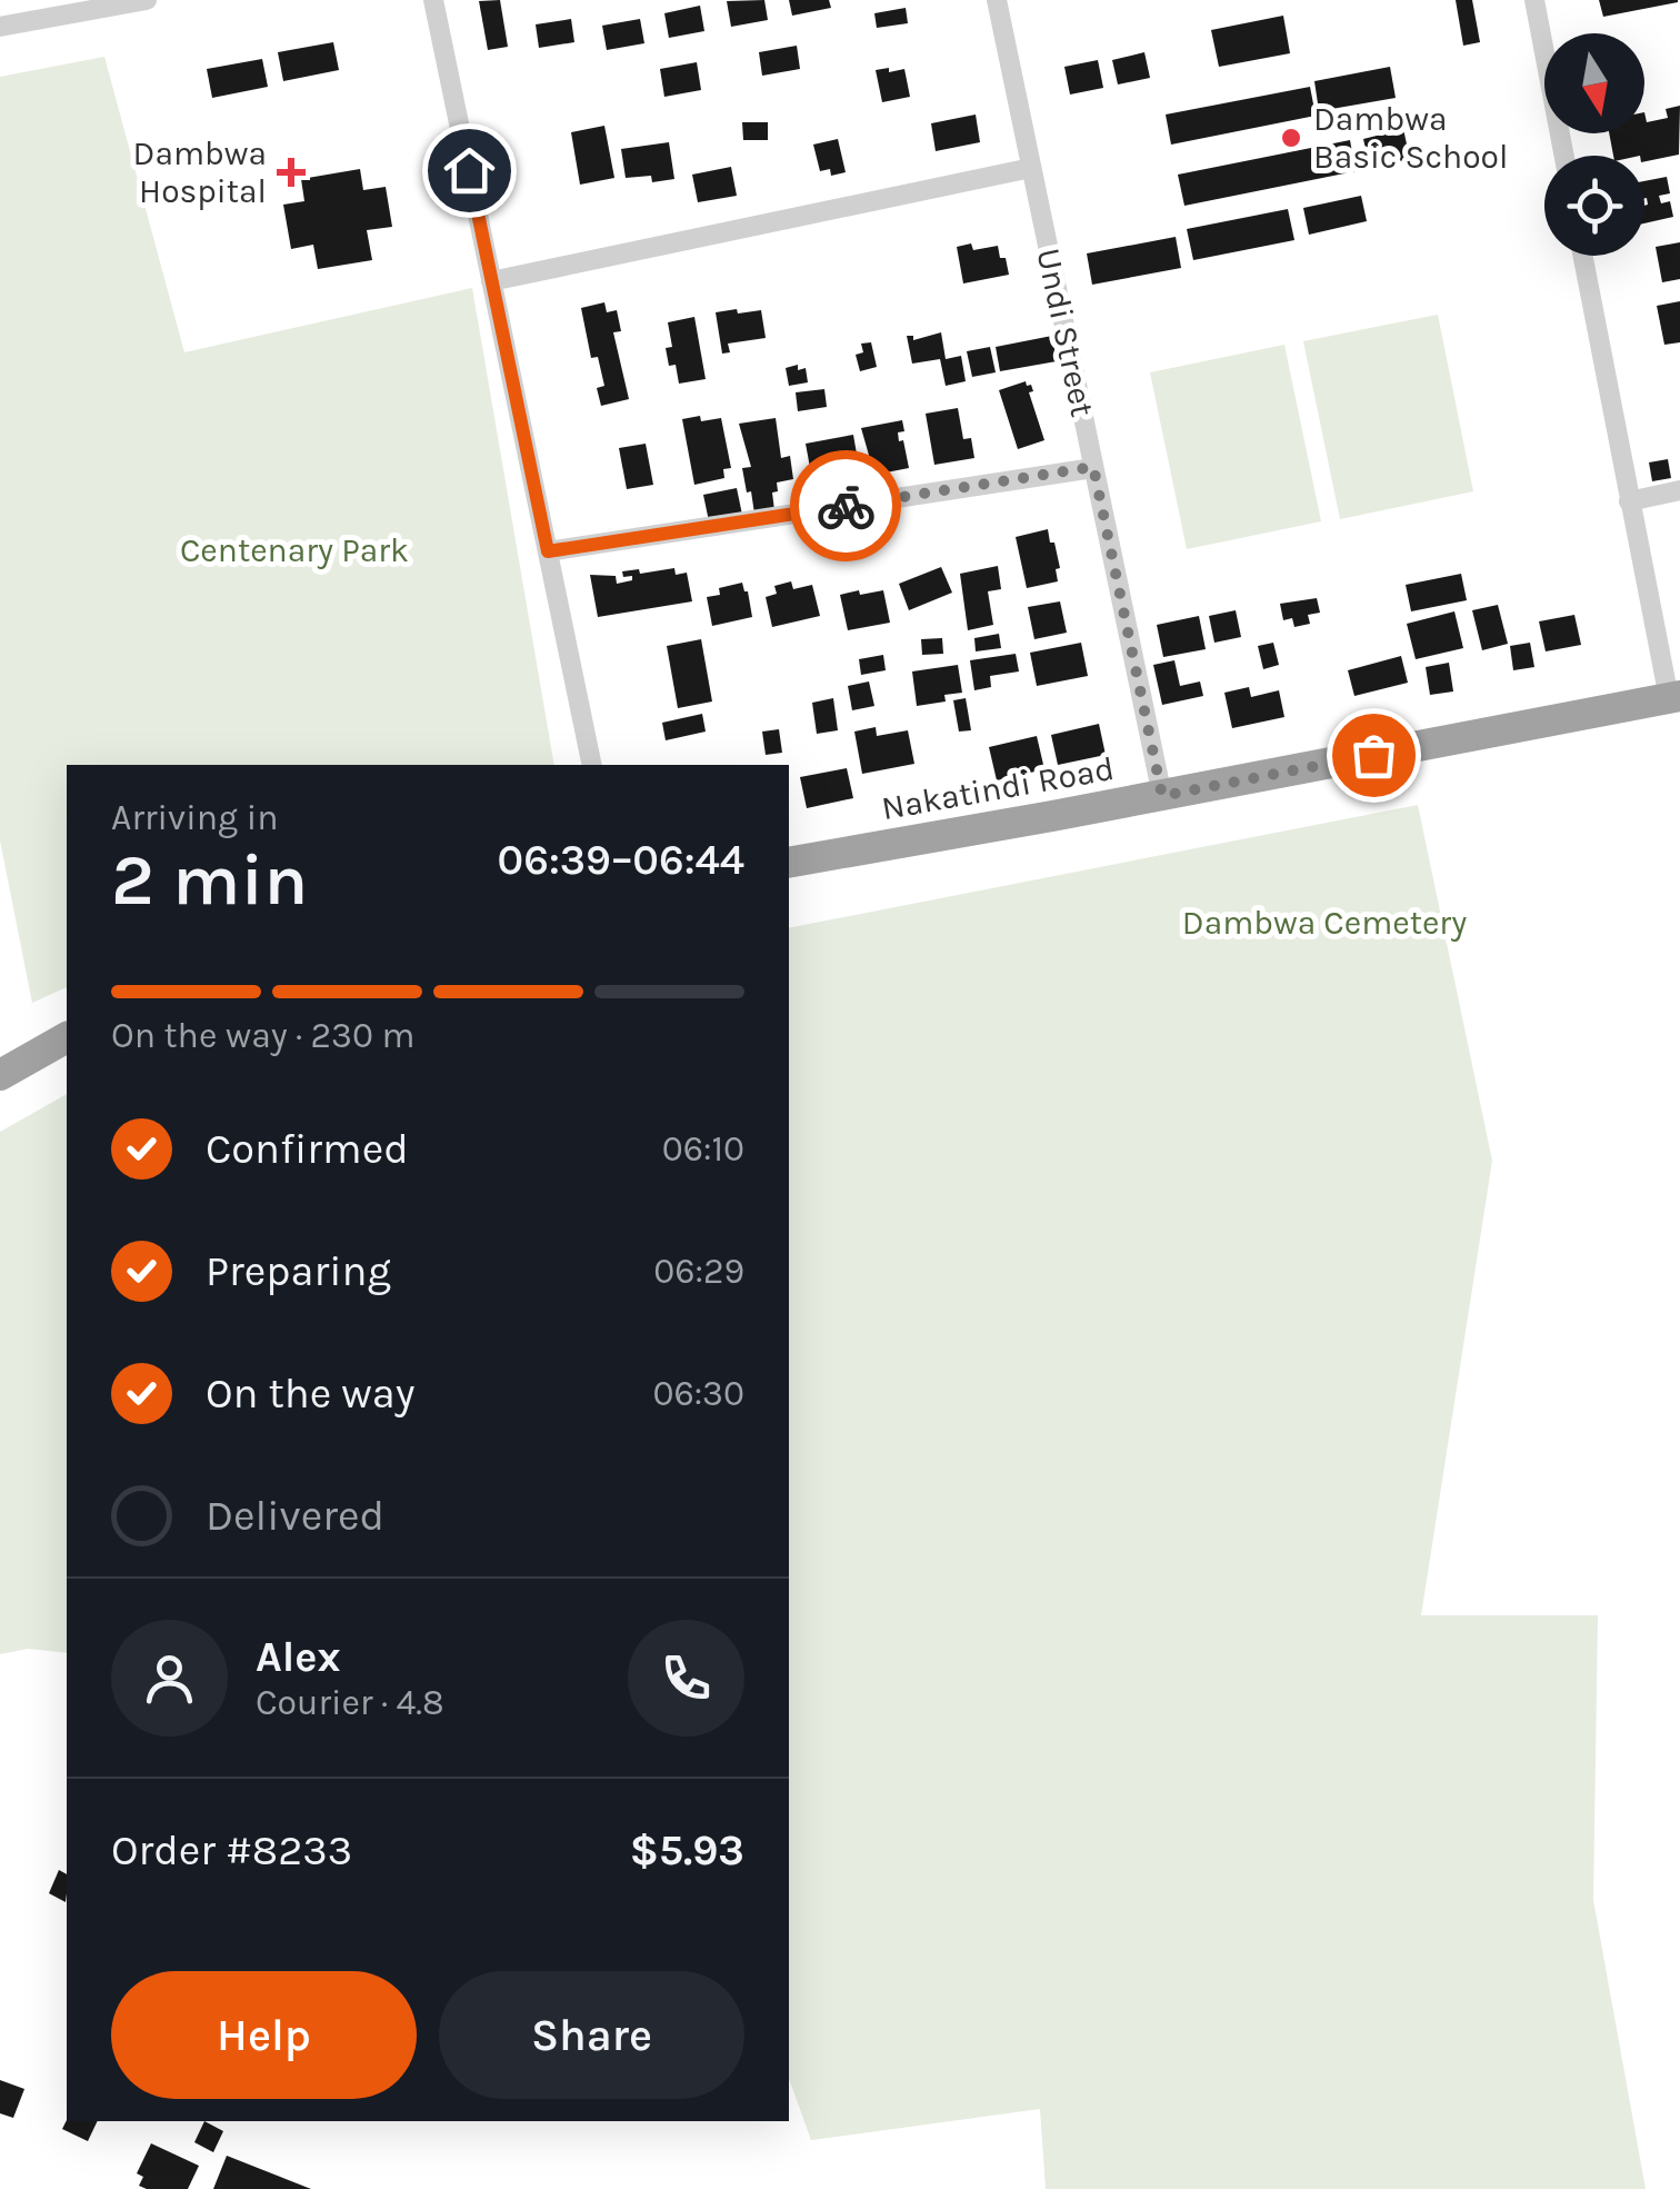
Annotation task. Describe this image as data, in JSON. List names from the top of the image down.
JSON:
{
  "streets": {
    "highway": ["Nakatindi Road"],
    "street": ["Undi Street"]
  },
  "crossings": [
    ["Undi Street", "Nakatindi Road"]
  ],
  "parks": ["Centenary Park", "Dambwa Cemetery"],
  "places": {
    "other": ["Dambwa Basic School"],
    "health": ["Dambwa Hospital"]
  },
  "north": "bottom",
  "page": {
    "heading": ["2 min", "Arriving in", "06:39–06:44"],
    "panel": [
      "Alex",
      "Courier · 4.8",
      "Order #8233",
      "$5.93"
    ],
    "bar": "On the way · 230 m",
    "list": [
      ["Confirmed", "06:10"],
      ["Preparing", "06:29"],
      ["On the way", "06:30"],
      "Delivered"
    ],
    "buttons": ["Help", "Share"]
  }
}
